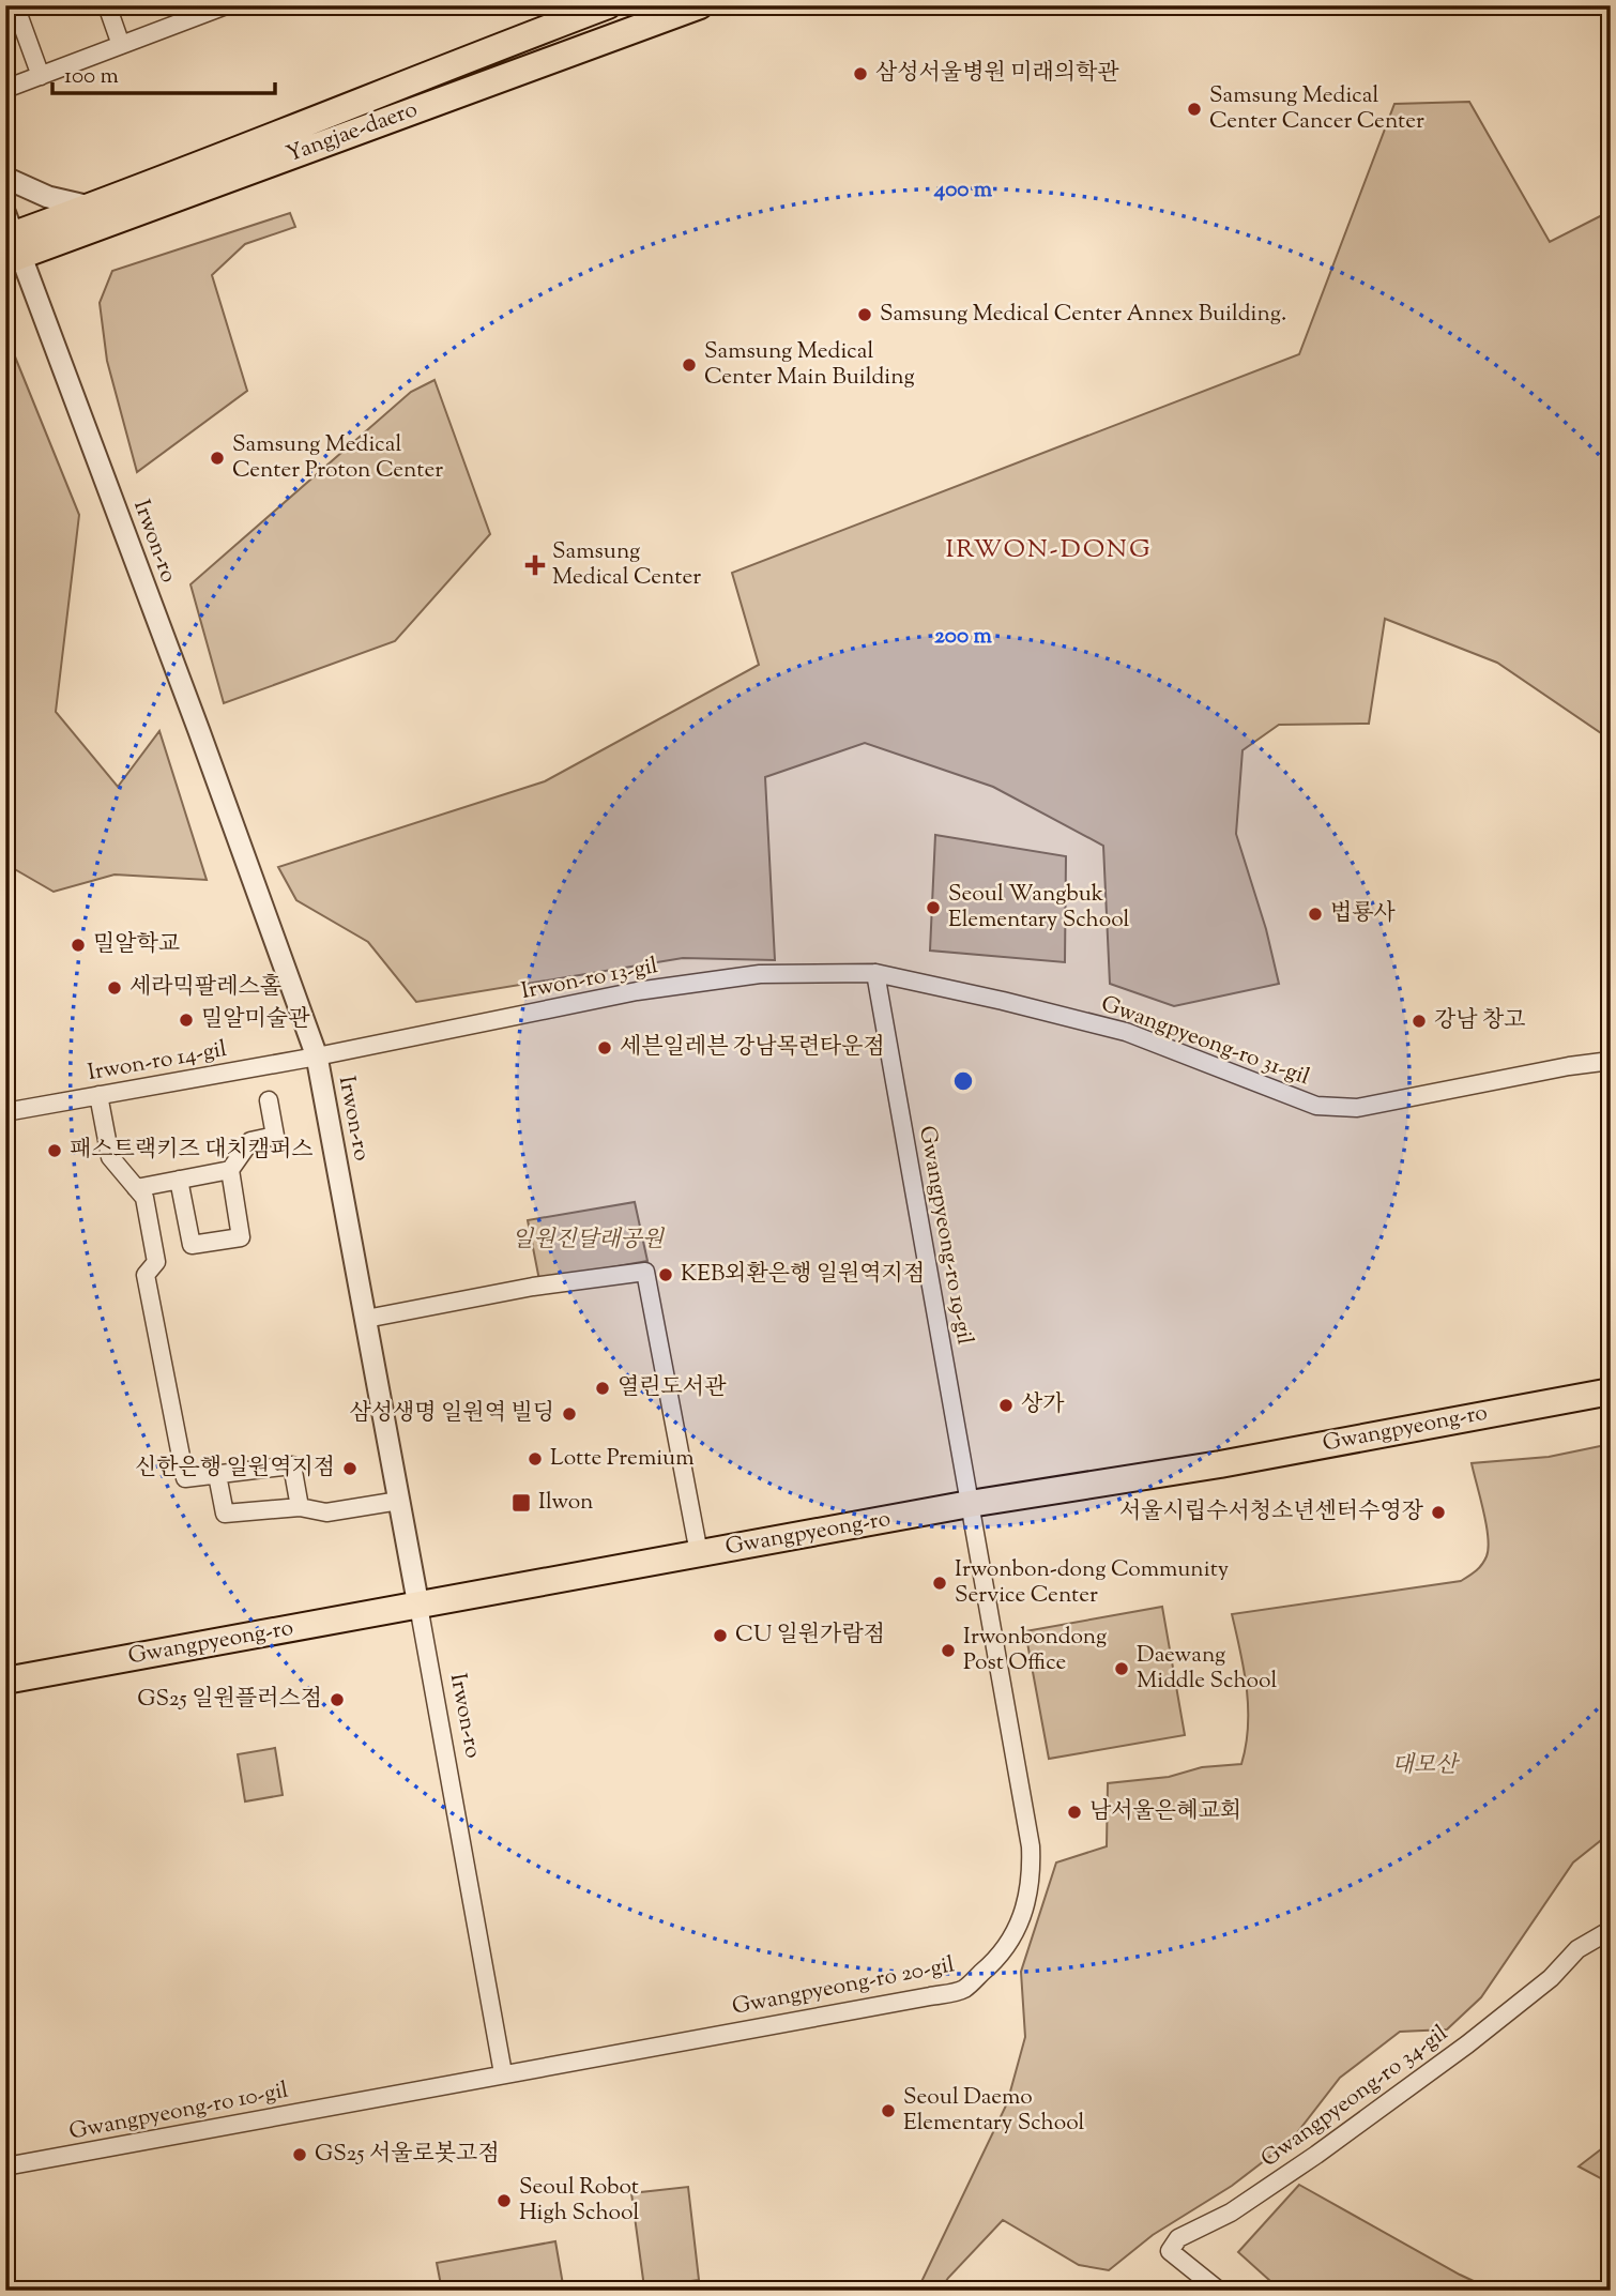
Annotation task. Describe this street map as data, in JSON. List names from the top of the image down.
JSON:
{
  "streets": {
    "main road": ["Yangjae-daero", "Gwangpyeong-ro"],
    "street": [
      "Irwon-ro",
      "Irwon-ro 13-gil",
      "Gwangpyeong-ro 31-gil",
      "Irwon-ro 14-gil",
      "Gwangpyeong-ro 19-gil",
      "Gwangpyeong-ro 20-gil",
      "Gwangpyeong-ro 34-gil",
      "Gwangpyeong-ro 10-gil"
    ]
  },
  "crossings": [
    ["Yangjae-daero", "Irwon-ro"],
    ["Irwon-ro", "Irwon-ro 13-gil"],
    ["Irwon-ro", "Irwon-ro 14-gil"],
    ["Irwon-ro", "Gwangpyeong-ro"],
    ["Irwon-ro", "Gwangpyeong-ro 20-gil"],
    ["Irwon-ro 13-gil", "Gwangpyeong-ro 31-gil"],
    ["Irwon-ro 13-gil", "Irwon-ro 14-gil"],
    ["Irwon-ro 13-gil", "Gwangpyeong-ro 19-gil"],
    ["Gwangpyeong-ro 31-gil", "Gwangpyeong-ro 19-gil"],
    ["Gwangpyeong-ro 19-gil", "Gwangpyeong-ro"],
    ["Gwangpyeong-ro 19-gil", "Gwangpyeong-ro 20-gil"],
    ["Gwangpyeong-ro", "Gwangpyeong-ro 20-gil"],
    ["Gwangpyeong-ro 20-gil", "Gwangpyeong-ro 10-gil"]
  ],
  "districts": ["IRWON-DONG"],
  "parks": ["일원진달래공원", "대모산"],
  "places": {
    "other": [
      "삼성서울병원 미래의학관",
      "Samsung Medical Center Cancer Center",
      "Samsung Medical Center Annex Building.",
      "Samsung Medical Center Main Building",
      "Samsung Medical Center Proton Center",
      "Seoul Wangbuk Elementary School",
      "법룡사",
      "밀알학교",
      "세라믹팔레스홀",
      "밀알미술관",
      "강남 창고",
      "세븐일레븐 강남목련타운점",
      "패스트랙키즈 대치캠퍼스",
      "KEB외환은행 일원역지점",
      "열린도서관",
      "상가",
      "삼성생명 일원역 빌딩",
      "Lotte Premium",
      "신한은행 일원역지점",
      "서울시립수서청소년센터수영장",
      "Irwonbon-dong Community Service Center",
      "CU 일원가람점",
      "Irwonbondong Post Office",
      "Daewang Middle School",
      "GS25 일원플러스점",
      "남서울은혜교회",
      "Seoul Daemo Elementary School",
      "GS25 서울로봇고점",
      "Seoul Robot High School"
    ],
    "health": ["Samsung Medical Center"],
    "transit": ["Ilwon"]
  },
  "scale_bar": "100 m",
  "rings": ["400 m", "200 m"]
}
